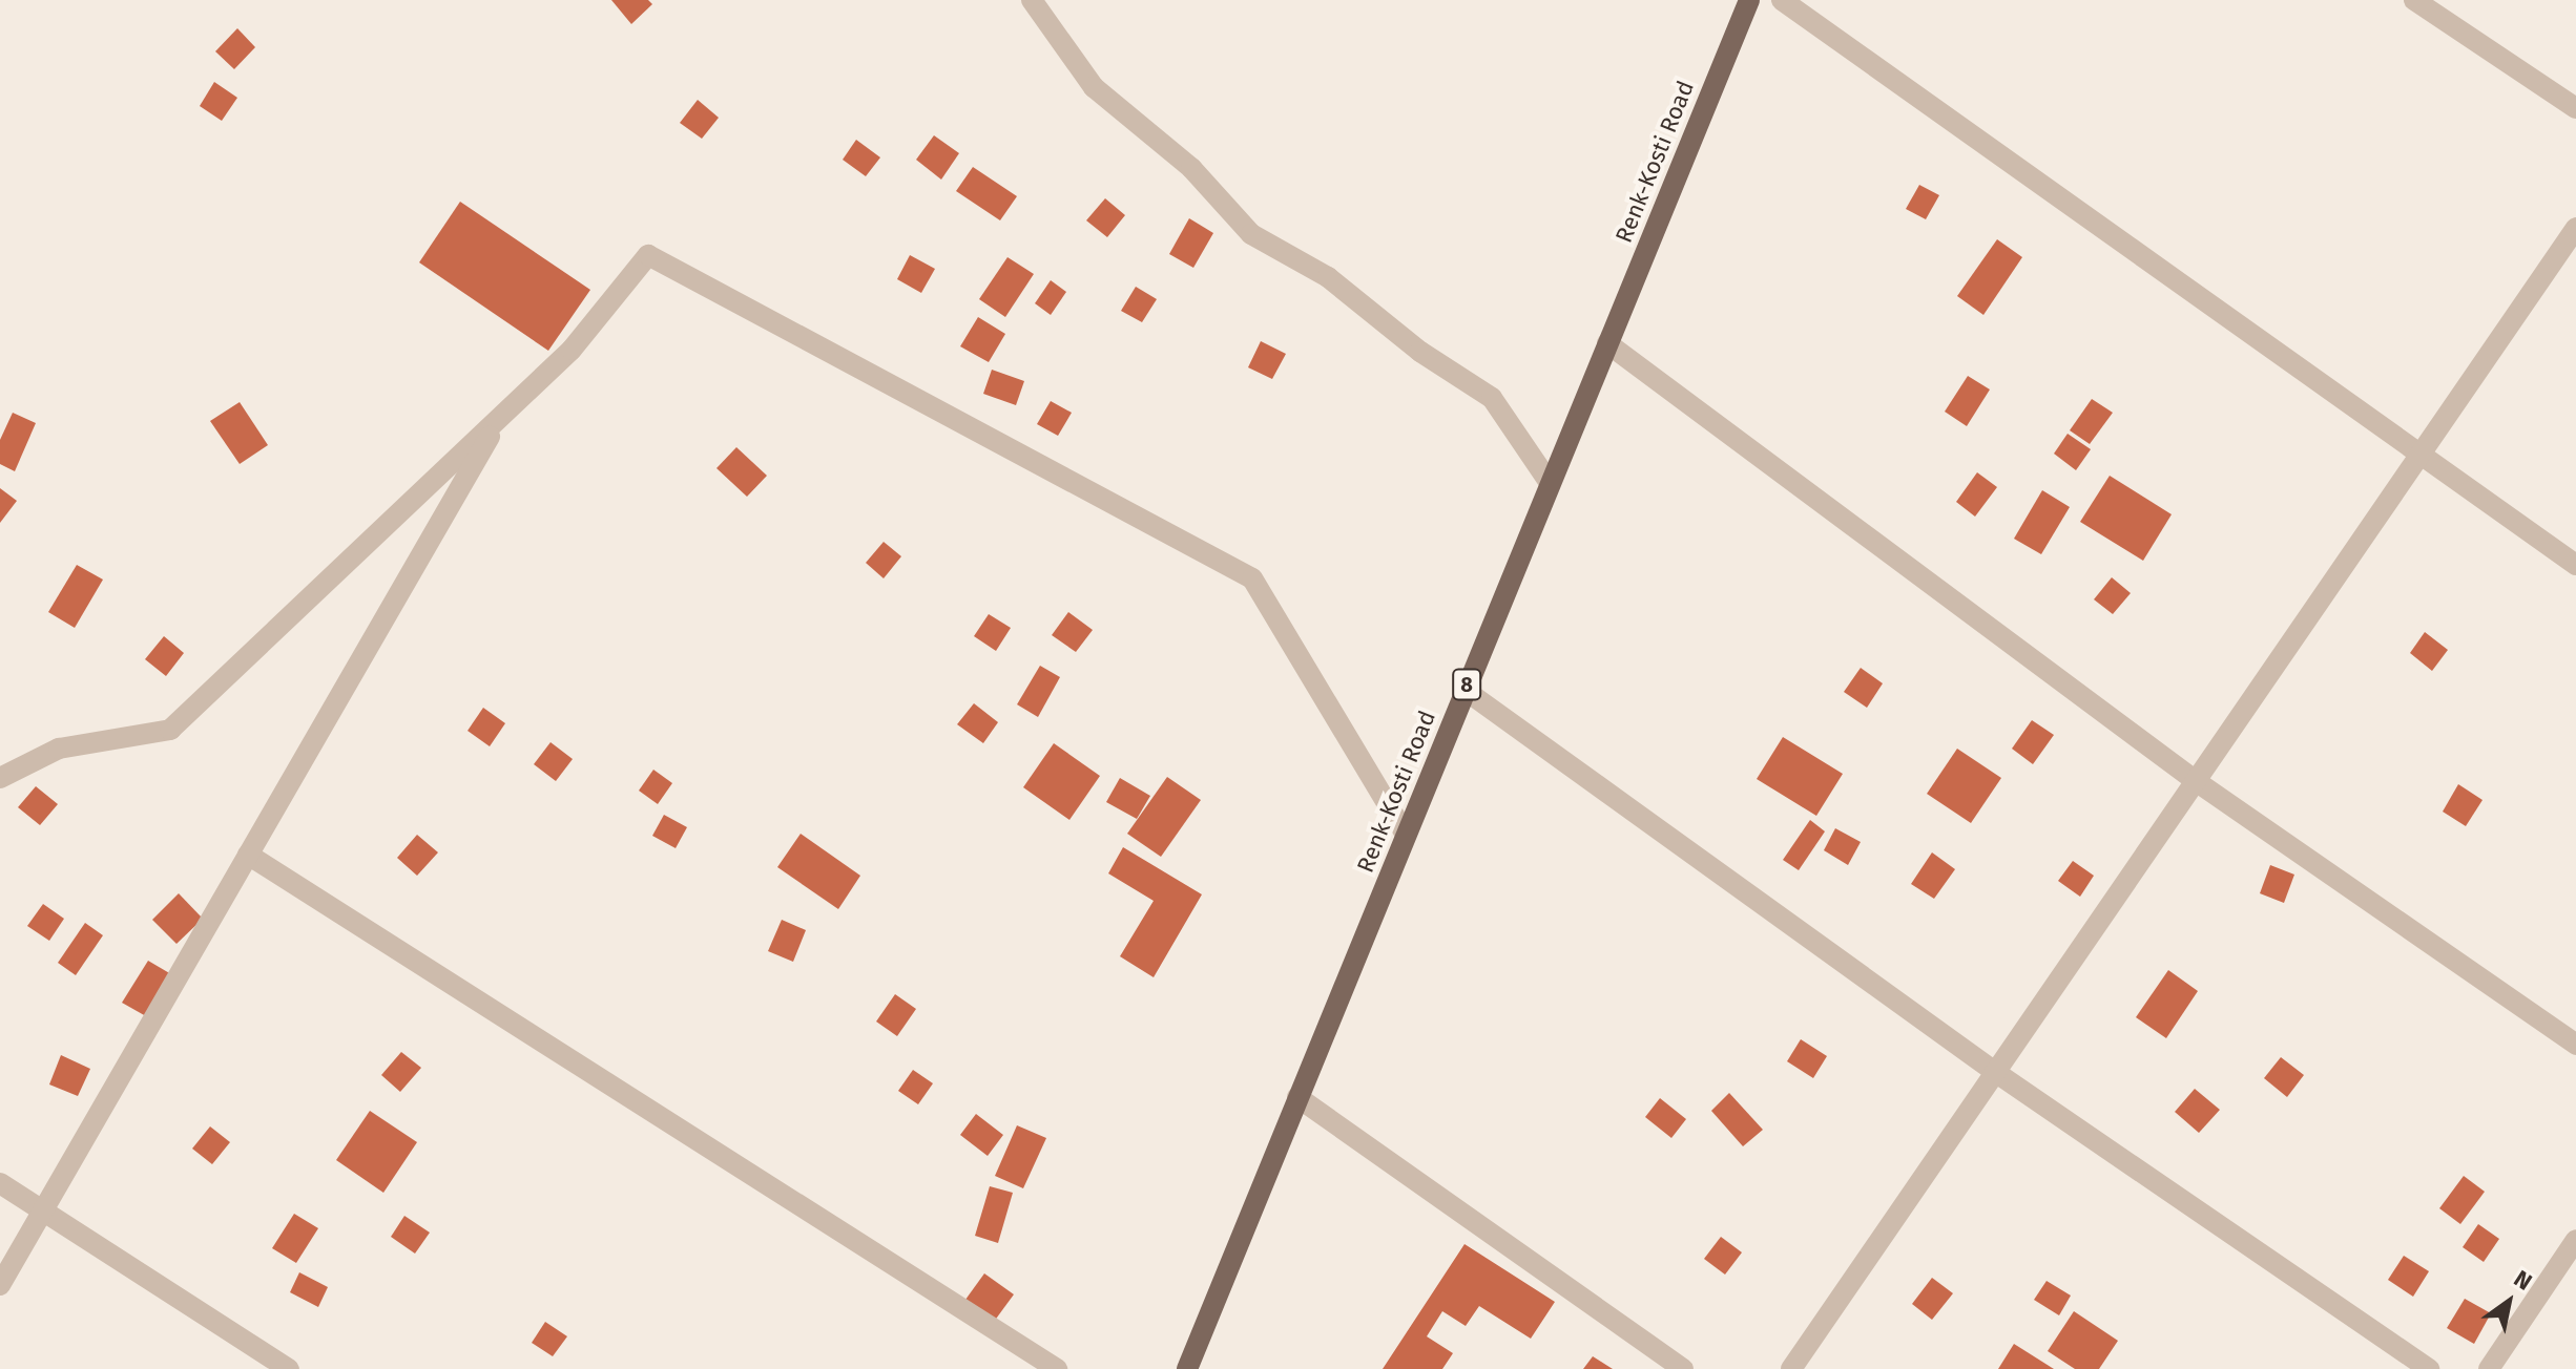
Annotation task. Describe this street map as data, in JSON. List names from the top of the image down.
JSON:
{
  "streets": {
    "main road": ["Renk-Kosti Road", "8"]
  },
  "north": "top right"
}
